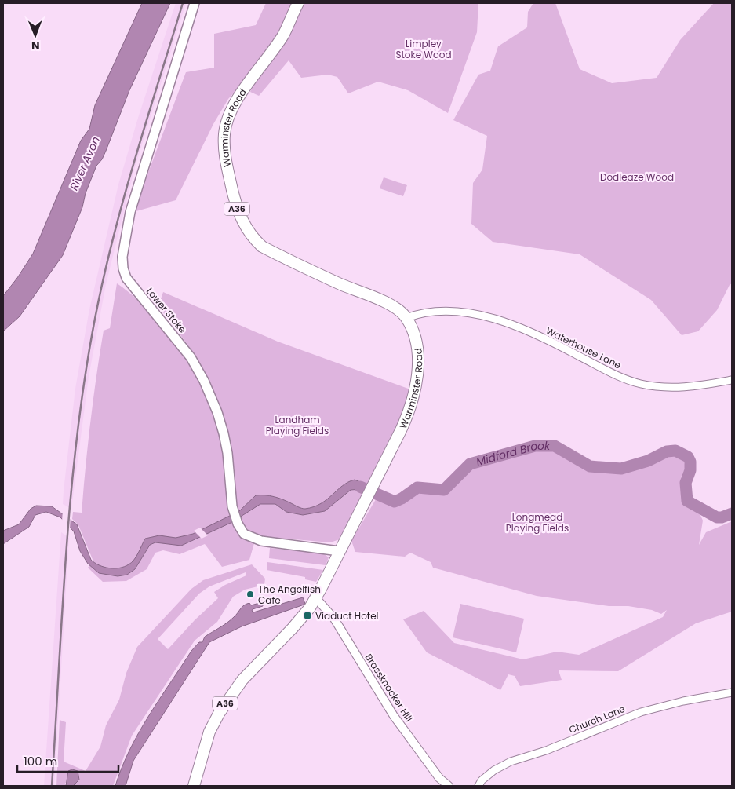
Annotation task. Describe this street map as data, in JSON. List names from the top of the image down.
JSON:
{
  "streets": {
    "highway": ["Warminster Road", "A36"],
    "main road": ["Lower Stoke"],
    "street": ["Waterhouse Lane", "Brassknocker Hill", "Church Lane"]
  },
  "crossings": [
    ["Warminster Road", "Lower Stoke"],
    ["Warminster Road", "Waterhouse Lane"],
    ["Warminster Road", "Brassknocker Hill"]
  ],
  "water": ["River Avon", "Midford Brook"],
  "parks": [
    "Limpley Stoke Wood",
    "Dodleaze Wood",
    "Landham Playing Fields",
    "Longmead Playing Fields"
  ],
  "places": {
    "other": ["The Angelfish Cafe"],
    "transit": ["Viaduct Hotel"]
  },
  "scale_bar": "100 m",
  "north": "bottom"
}
